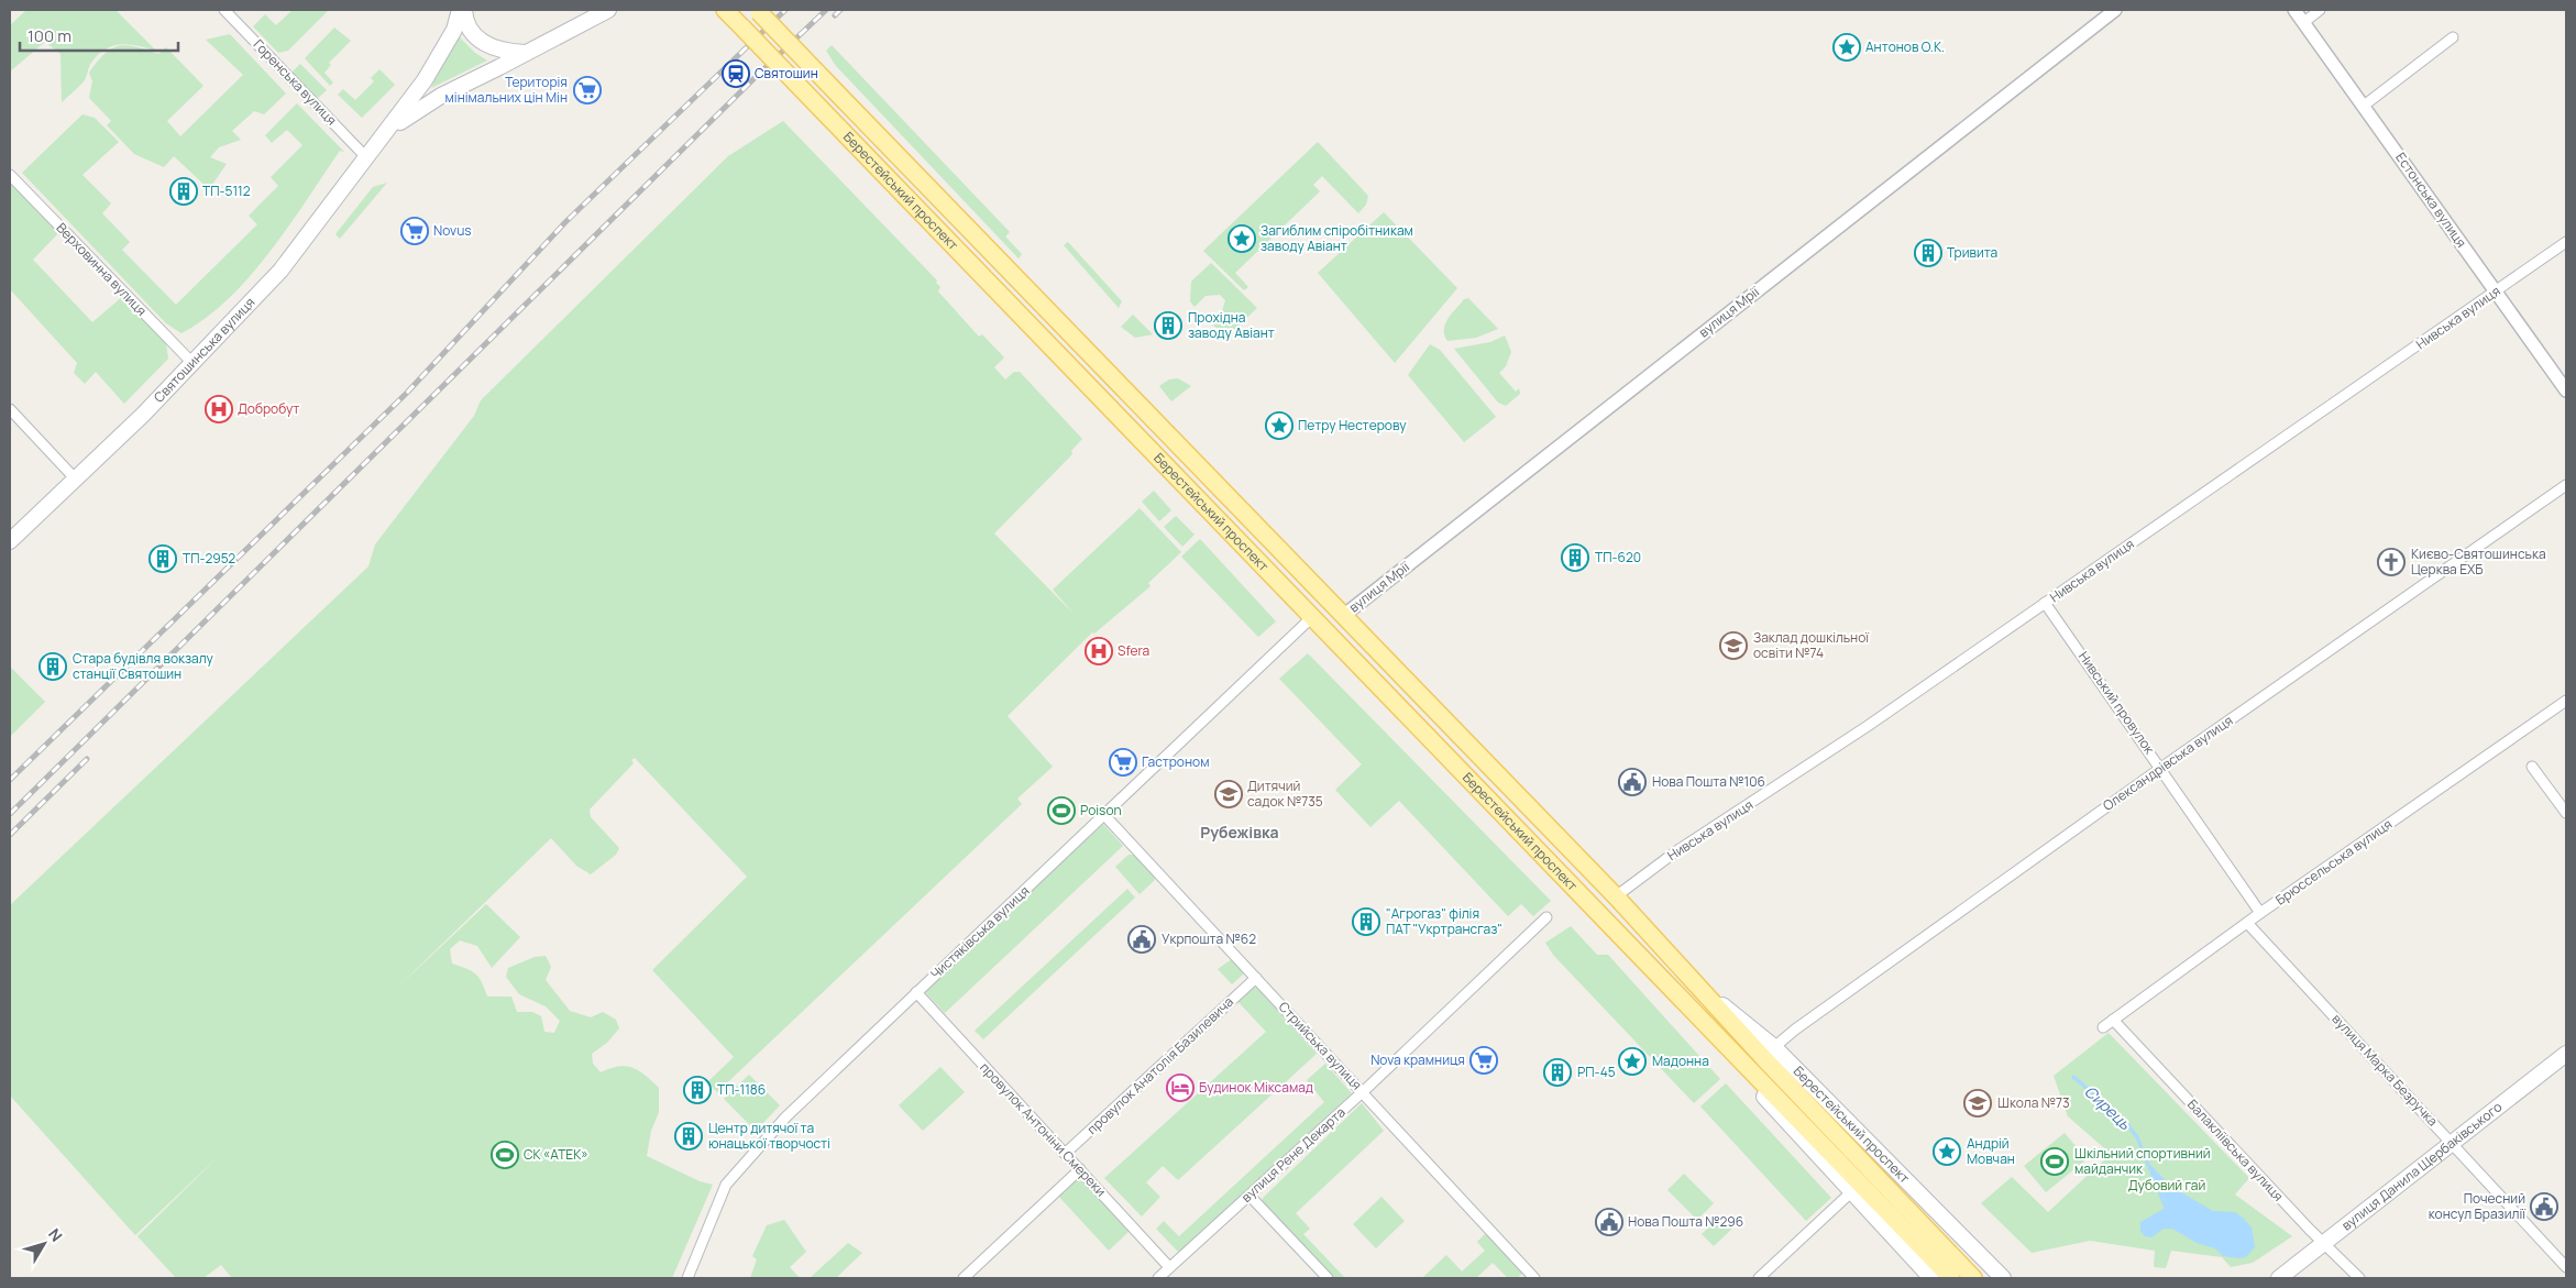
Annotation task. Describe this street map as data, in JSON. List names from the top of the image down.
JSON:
{
  "streets": {
    "main road": ["Берестейський проспект", "Святошинська вулиця", "вулиця Данила Щербаківського"],
    "street": [
      "Горенська вулиця",
      "Естонська вулиця",
      "Верховинна вулиця",
      "вулиця Мрії",
      "Нивська вулиця",
      "Нивський провулок",
      "Олександрівська вулиця",
      "Брюссельська вулиця",
      "Чистяківська вулиця",
      "Стрийська вулиця",
      "провулок Анатолія Базилевича",
      "вулиця Марка Безручка",
      "провулок Антоніни Смереки",
      "Балакліївська вулиця",
      "вулиця Рене Декарта"
    ]
  },
  "crossings": [
    ["Горенська вулиця", "Святошинська вулиця"],
    ["Берестейський проспект", "вулиця Мрії"],
    ["Берестейський проспект", "Нивська вулиця"],
    ["Берестейський проспект", "Олександрівська вулиця"],
    ["Берестейський проспект", "Чистяківська вулиця"],
    ["Естонська вулиця", "Нивська вулиця"],
    ["Верховинна вулиця", "Святошинська вулиця"],
    ["Нивська вулиця", "Нивський провулок"],
    ["Нивський провулок", "Олександрівська вулиця"],
    ["Нивський провулок", "Брюссельська вулиця"],
    ["Брюссельська вулиця", "вулиця Марка Безручка"],
    ["Брюссельська вулиця", "Балакліївська вулиця"],
    ["Чистяківська вулиця", "Стрийська вулиця"],
    ["Чистяківська вулиця", "провулок Антоніни Смереки"],
    ["Стрийська вулиця", "провулок Анатолія Базилевича"],
    ["Стрийська вулиця", "вулиця Рене Декарта"],
    ["провулок Анатолія Базилевича", "провулок Антоніни Смереки"],
    ["вулиця Марка Безручка", "вулиця Данила Щербаківського"],
    ["провулок Антоніни Смереки", "вулиця Рене Декарта"],
    ["Балакліївська вулиця", "вулиця Данила Щербаківського"]
  ],
  "districts": ["Рубежівка"],
  "water": ["Сирець"],
  "parks": ["Дубовий гай"],
  "places": {
    "place": [
      "Антонов О.К.",
      "Загиблим спіробітникам заводу Авіант",
      "Петру Нестерову",
      "Мадонна",
      "Андрій Мовчан"
    ],
    "station": ["Святошин"],
    "supermarket": [
      "Територія мінімальних цін Мін",
      "Novus",
      "Гастроном",
      "Nova крамниця"
    ],
    "building": [
      "ТП-5112",
      "Тривита",
      "Прохідна заводу Авіант",
      "ТП-620",
      "ТП-2952",
      "Стара будівля вокзалу станції Святошин",
      "\"Агрогаз\" філія ПАТ \"Укртрансгаз\"",
      "РП-45",
      "ТП-1186",
      "Центр дитячої та юнацької творчості"
    ],
    "hospital": ["Добробут", "Sfera"],
    "church": ["Києво-Святошинська Церква ЕХБ"],
    "school or university": ["Заклад дошкільної освіти №74", "Дитячий садок №735", "Школа №73"],
    "public building": [
      "Нова Пошта №106",
      "Укрпошта №62",
      "Почесний консул Бразилії",
      "Нова Пошта №296"
    ],
    "sports": ["Poison", "СК «АТЕК»", "Шкільний спортивний майданчик"],
    "hotel": ["Будинок Міксамад"]
  },
  "scale_bar": "100 m",
  "north": "top right"
}
